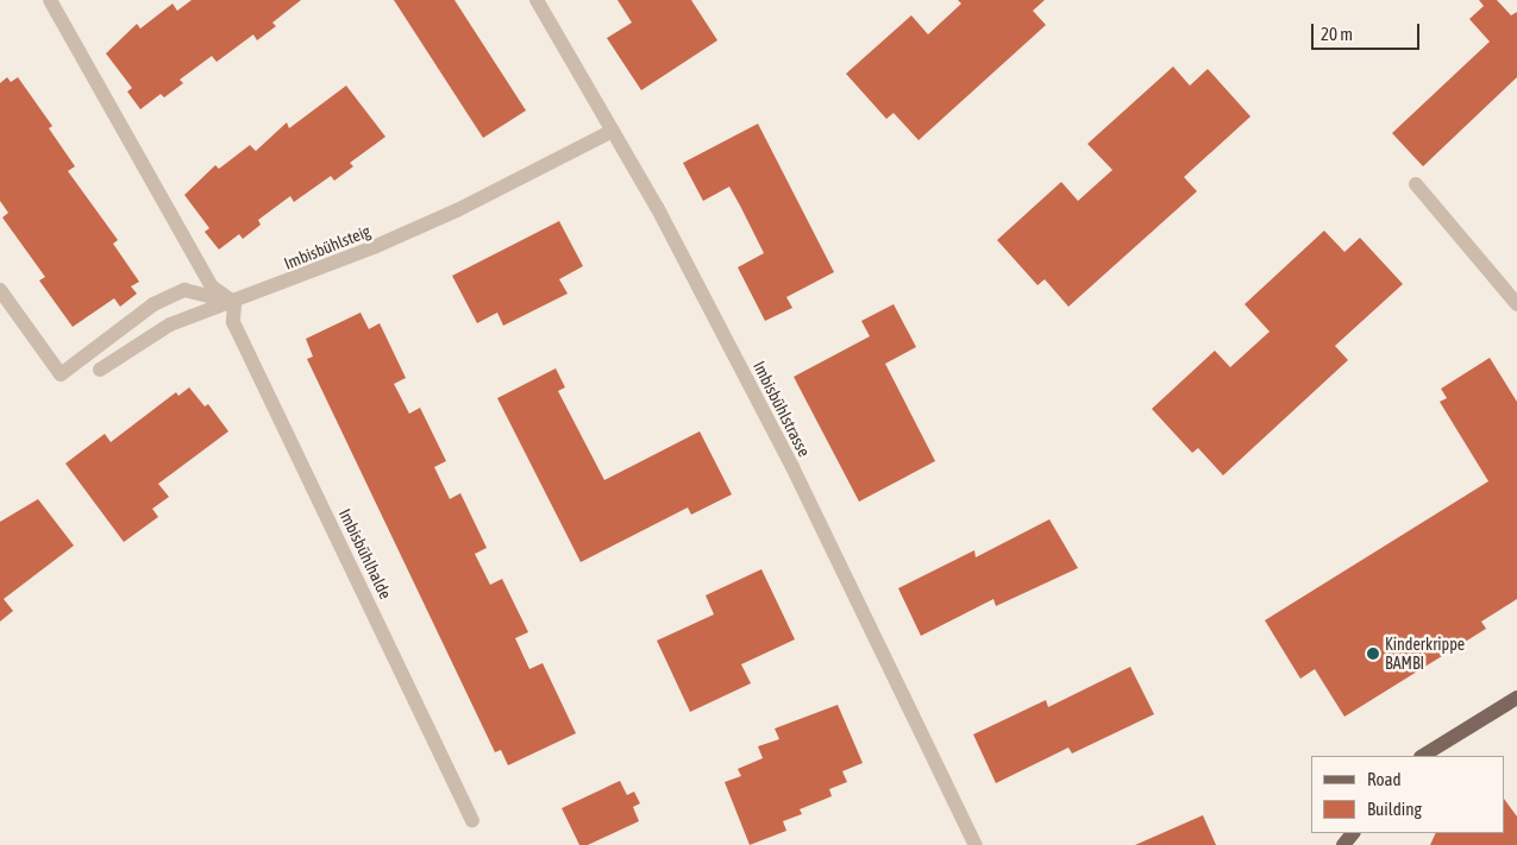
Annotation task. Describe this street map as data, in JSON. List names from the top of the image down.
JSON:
{
  "streets": {
    "street": ["Imbisbühlsteig", "Imbisbühlstrasse", "Imbisbühlhalde"]
  },
  "crossings": [
    ["Imbisbühlsteig", "Imbisbühlstrasse"],
    ["Imbisbühlsteig", "Imbisbühlhalde"]
  ],
  "places": ["Kinderkrippe BAMBI"],
  "legend": ["Road", "Building"],
  "scale_bar": "20 m"
}
